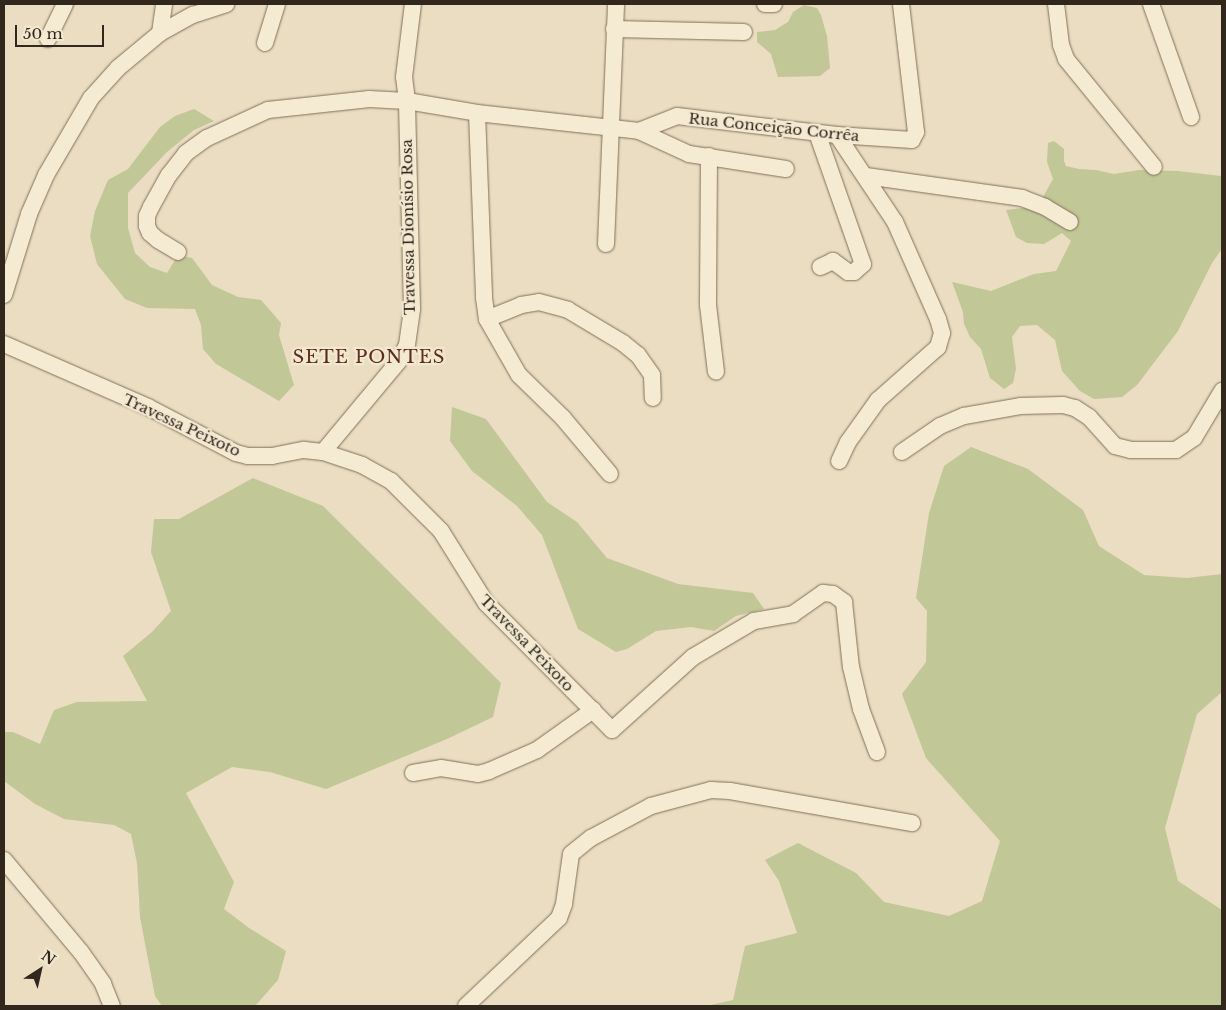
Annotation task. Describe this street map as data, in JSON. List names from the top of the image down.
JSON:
{
  "streets": {
    "street": ["Rua Conceição Corrêa", "Travessa Dionísio Rosa", "Travessa Peixoto"]
  },
  "crossings": [
    ["Rua Conceição Corrêa", "Travessa Dionísio Rosa"],
    ["Travessa Dionísio Rosa", "Travessa Peixoto"]
  ],
  "districts": ["SETE PONTES"],
  "scale_bar": "50 m",
  "north": "top right"
}
